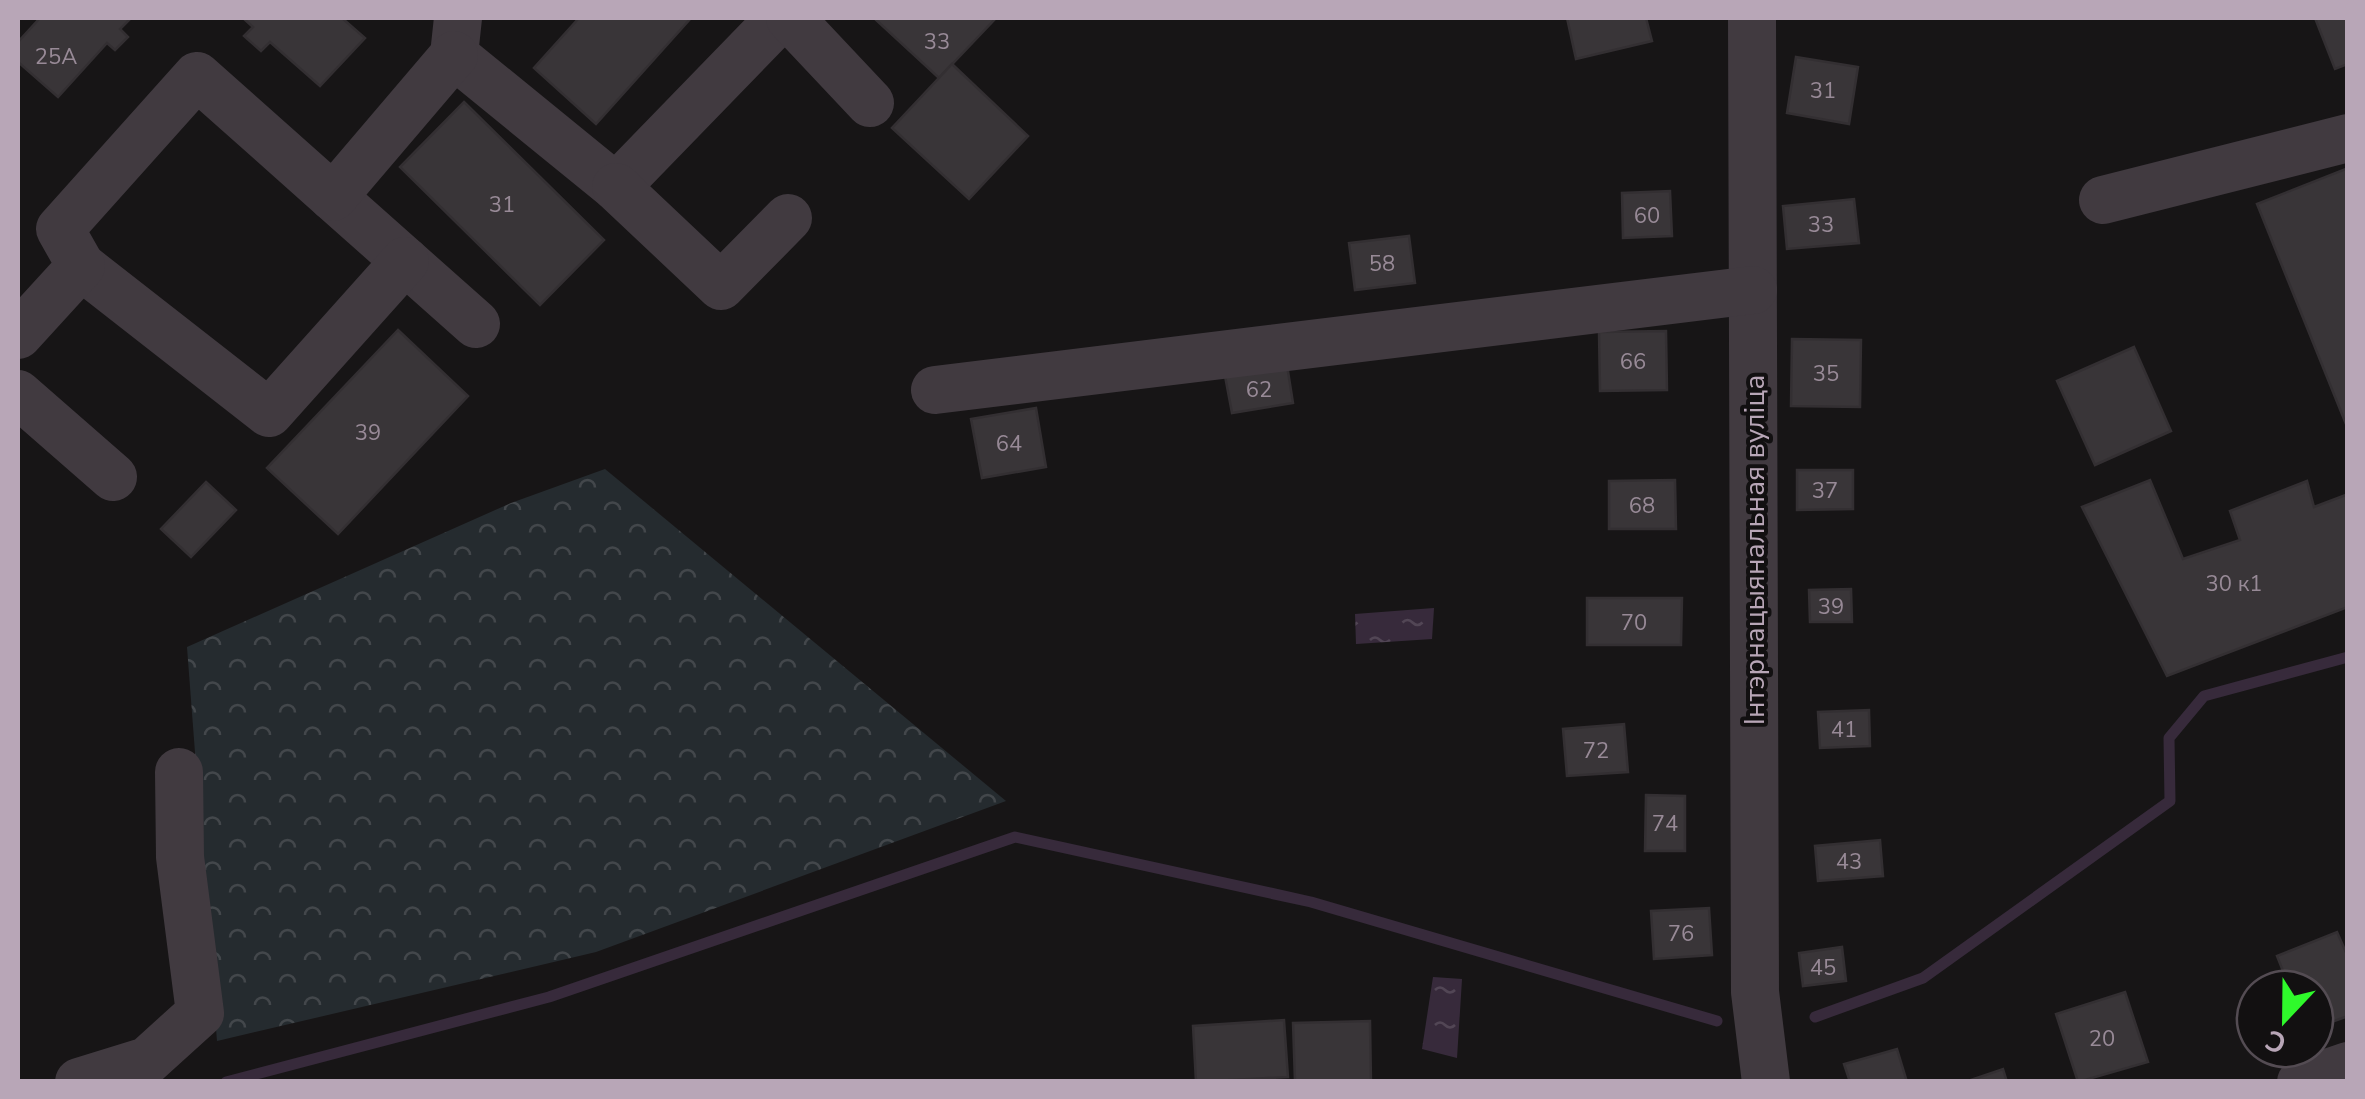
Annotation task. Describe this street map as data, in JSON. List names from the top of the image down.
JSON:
{
  "streets": {
    "street": ["Інтэрнацыянальная вуліца"]
  },
  "house_numbers": [
    "33",
    "25А",
    "31",
    "31",
    "60",
    "33",
    "58",
    "66",
    "35",
    "62",
    "39",
    "64",
    "37",
    "68",
    "30 к1",
    "39",
    "70",
    "41",
    "72",
    "74",
    "43",
    "76",
    "45",
    "20"
  ],
  "north": "bottom"
}
